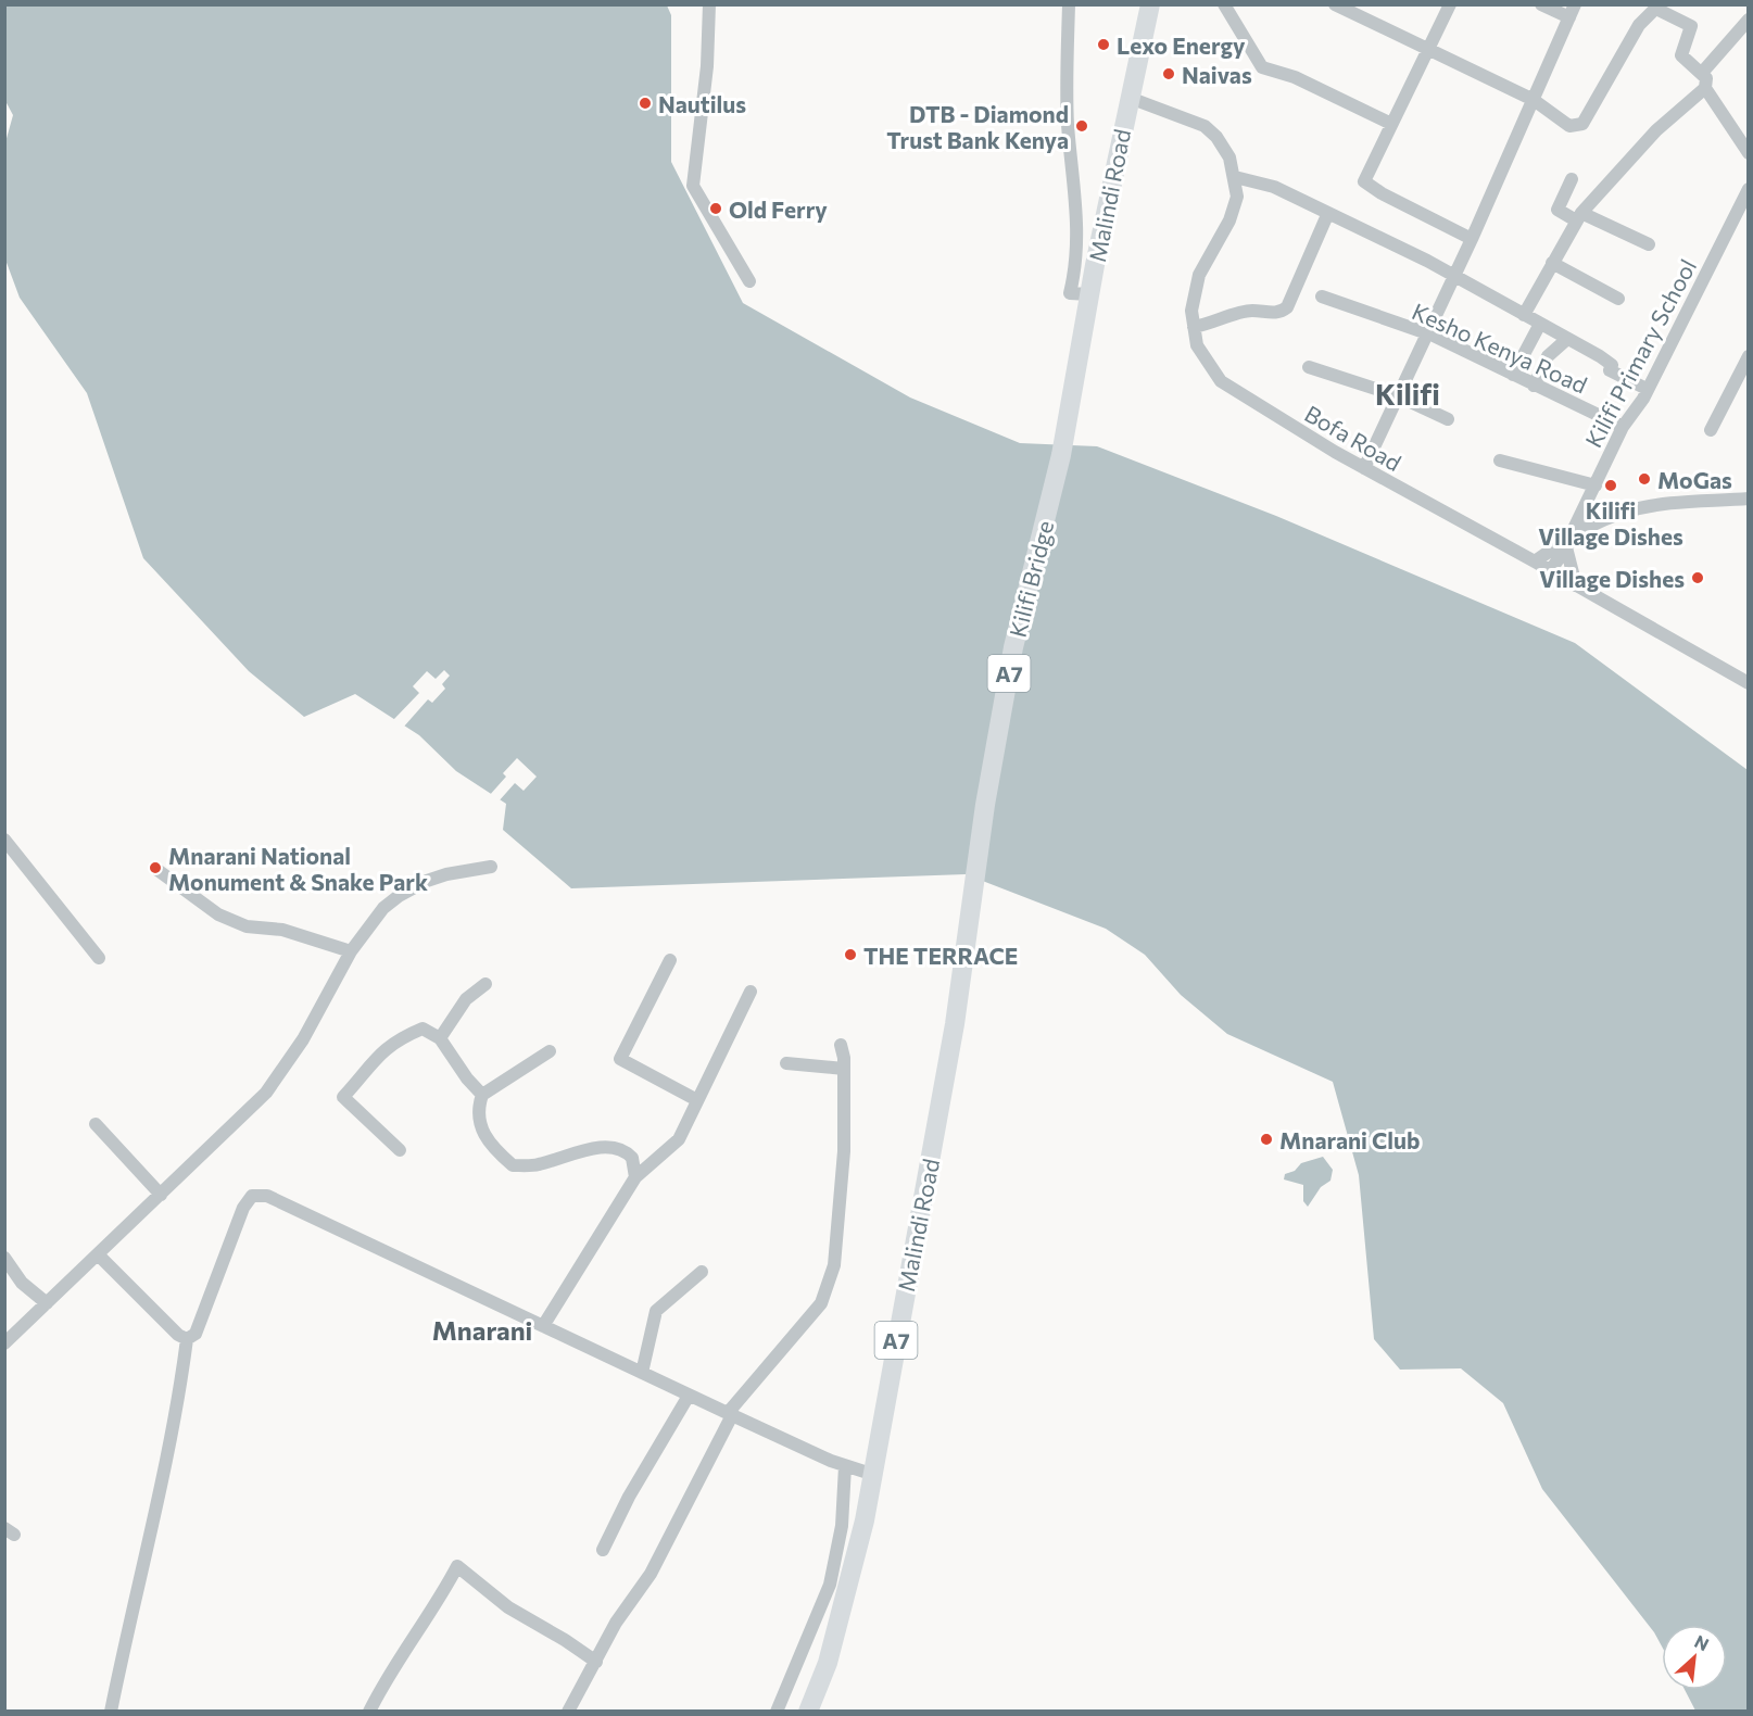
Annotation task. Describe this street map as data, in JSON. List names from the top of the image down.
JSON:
{
  "streets": {
    "highway": ["Malindi Road", "Kilifi Bridge", "A7"],
    "street": ["Kesho Kenya Road", "Kilifi Primary School", "Bofa Road"]
  },
  "crossings": [
    ["Malindi Road", "Bofa Road"],
    ["Malindi Road", "Kilifi Bridge"],
    ["Kesho Kenya Road", "Kilifi Primary School"],
    ["Kilifi Primary School", "Bofa Road"]
  ],
  "districts": ["Kilifi", "Mnarani"],
  "places": [
    "Lexo Energy",
    "Naivas",
    "Nautilus",
    "DTB - Diamond Trust Bank Kenya",
    "Old Ferry",
    "MoGas",
    "Kilifi Village Dishes",
    "Village Dishes",
    "Mnarani National Monument & Snake Park",
    "THE TERRACE",
    "Mnarani Club"
  ],
  "north": "top right"
}
